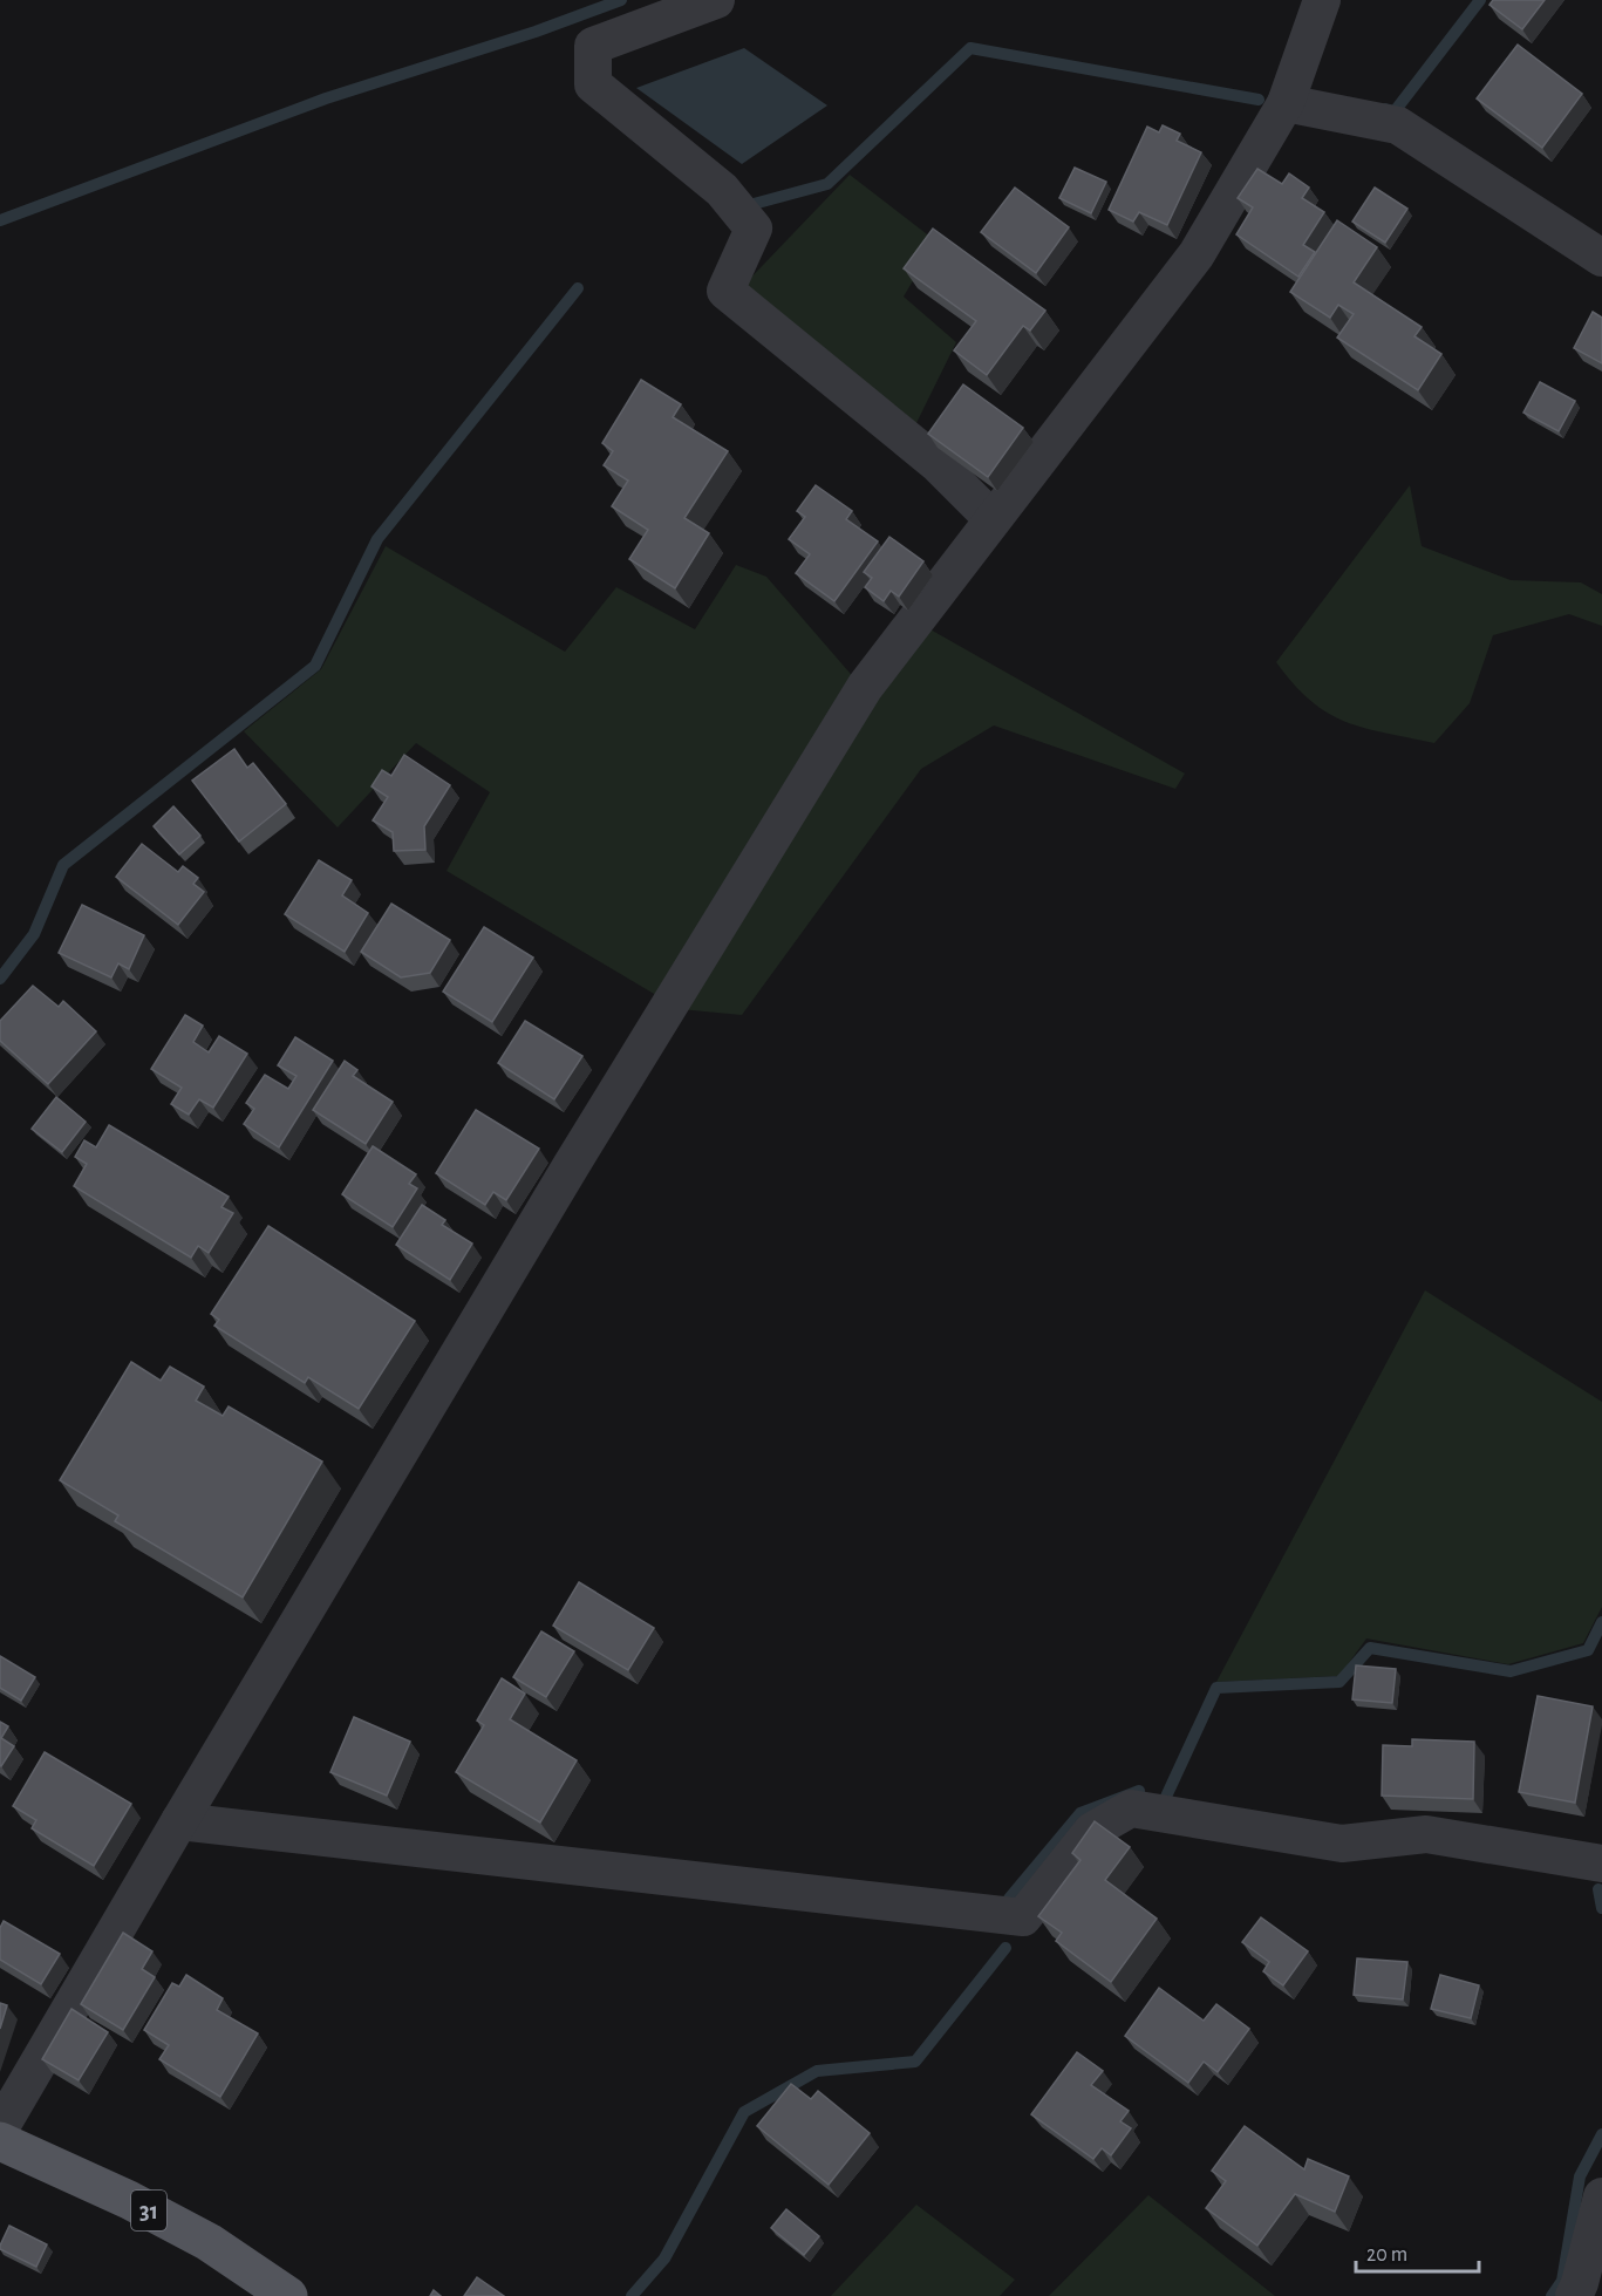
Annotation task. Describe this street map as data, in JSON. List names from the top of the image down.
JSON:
{
  "streets": {
    "main road": ["31"]
  },
  "scale_bar": "20 m"
}
